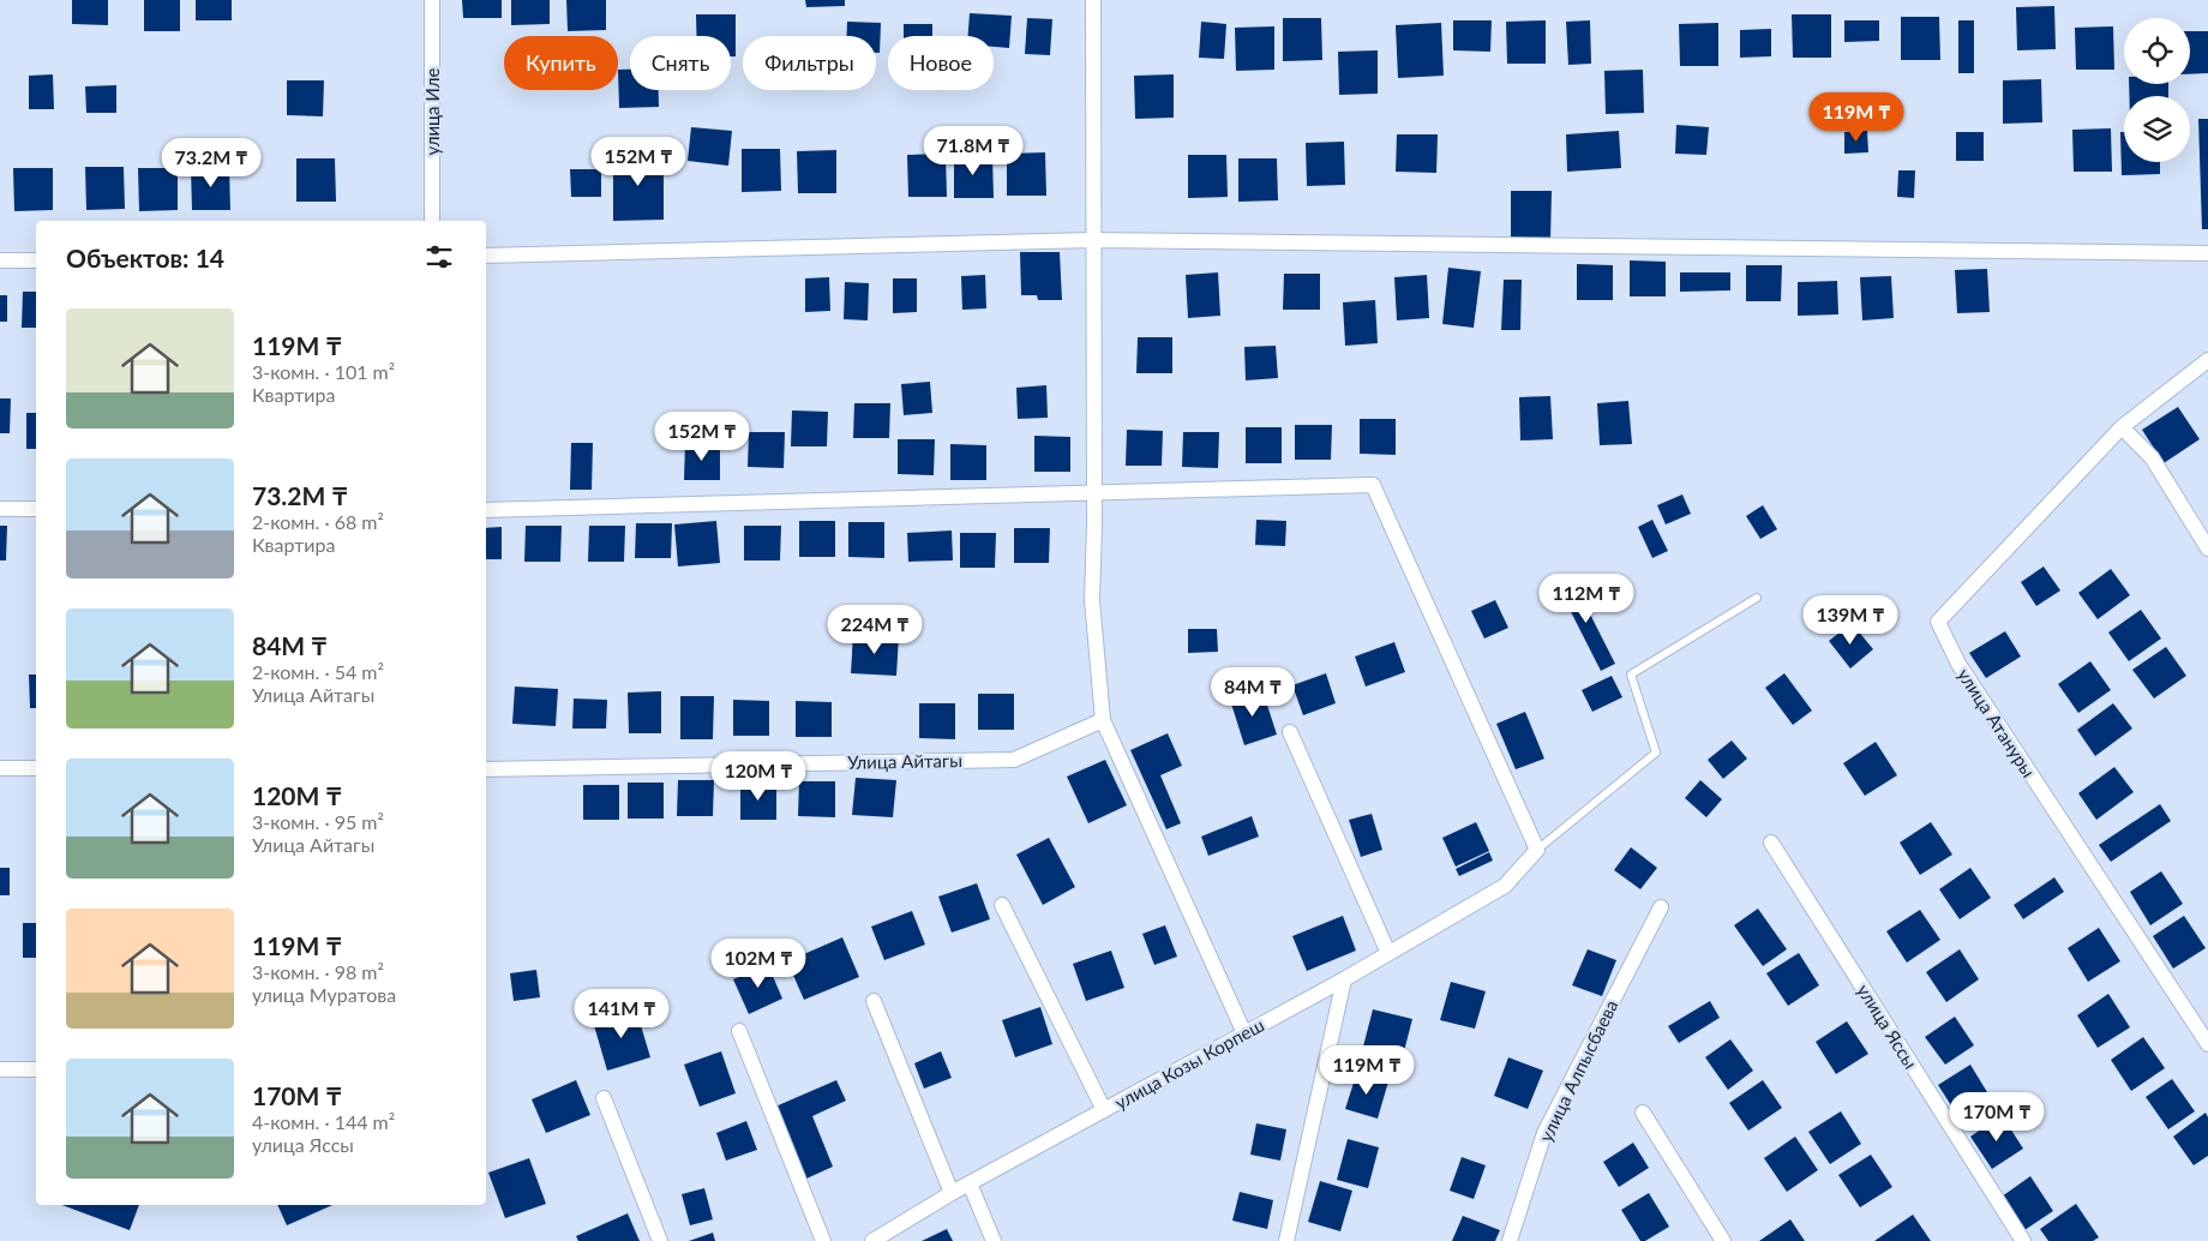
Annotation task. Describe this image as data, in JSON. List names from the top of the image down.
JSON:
{
  "streets": {
    "street": [
      "улица Иле",
      "улица Атануры",
      "Улица Айтагы",
      "улица Яссы",
      "улица Козы Корпеш",
      "улица Алпысбаева"
    ]
  },
  "page": {
    "chip": [
      "Купить",
      "Снять",
      "Фильтры",
      "Новое"
    ],
    "price": [
      "119M ₸",
      "71.8M ₸",
      "152M ₸",
      "73.2M ₸",
      "152M ₸",
      "112M ₸",
      "139M ₸",
      "224M ₸",
      "84M ₸",
      "120M ₸",
      "102M ₸",
      "141M ₸",
      "119M ₸",
      "170M ₸"
    ],
    "heading": "Объектов: 14",
    "list": [
      {
        "name": "119M ₸",
        "note": "3-комн. · 101 m² · Квартира"
      },
      {
        "name": "73.2M ₸",
        "note": "2-комн. · 68 m² · Квартира"
      },
      {
        "name": "84M ₸",
        "note": "2-комн. · 54 m² · Улица Айтагы"
      },
      {
        "name": "120M ₸",
        "note": "3-комн. · 95 m² · Улица Айтагы"
      },
      {
        "name": "119M ₸",
        "note": "3-комн. · 98 m² · улица Муратова"
      },
      {
        "name": "170M ₸",
        "note": "4-комн. · 144 m² · улица Яссы"
      }
    ]
  }
}
